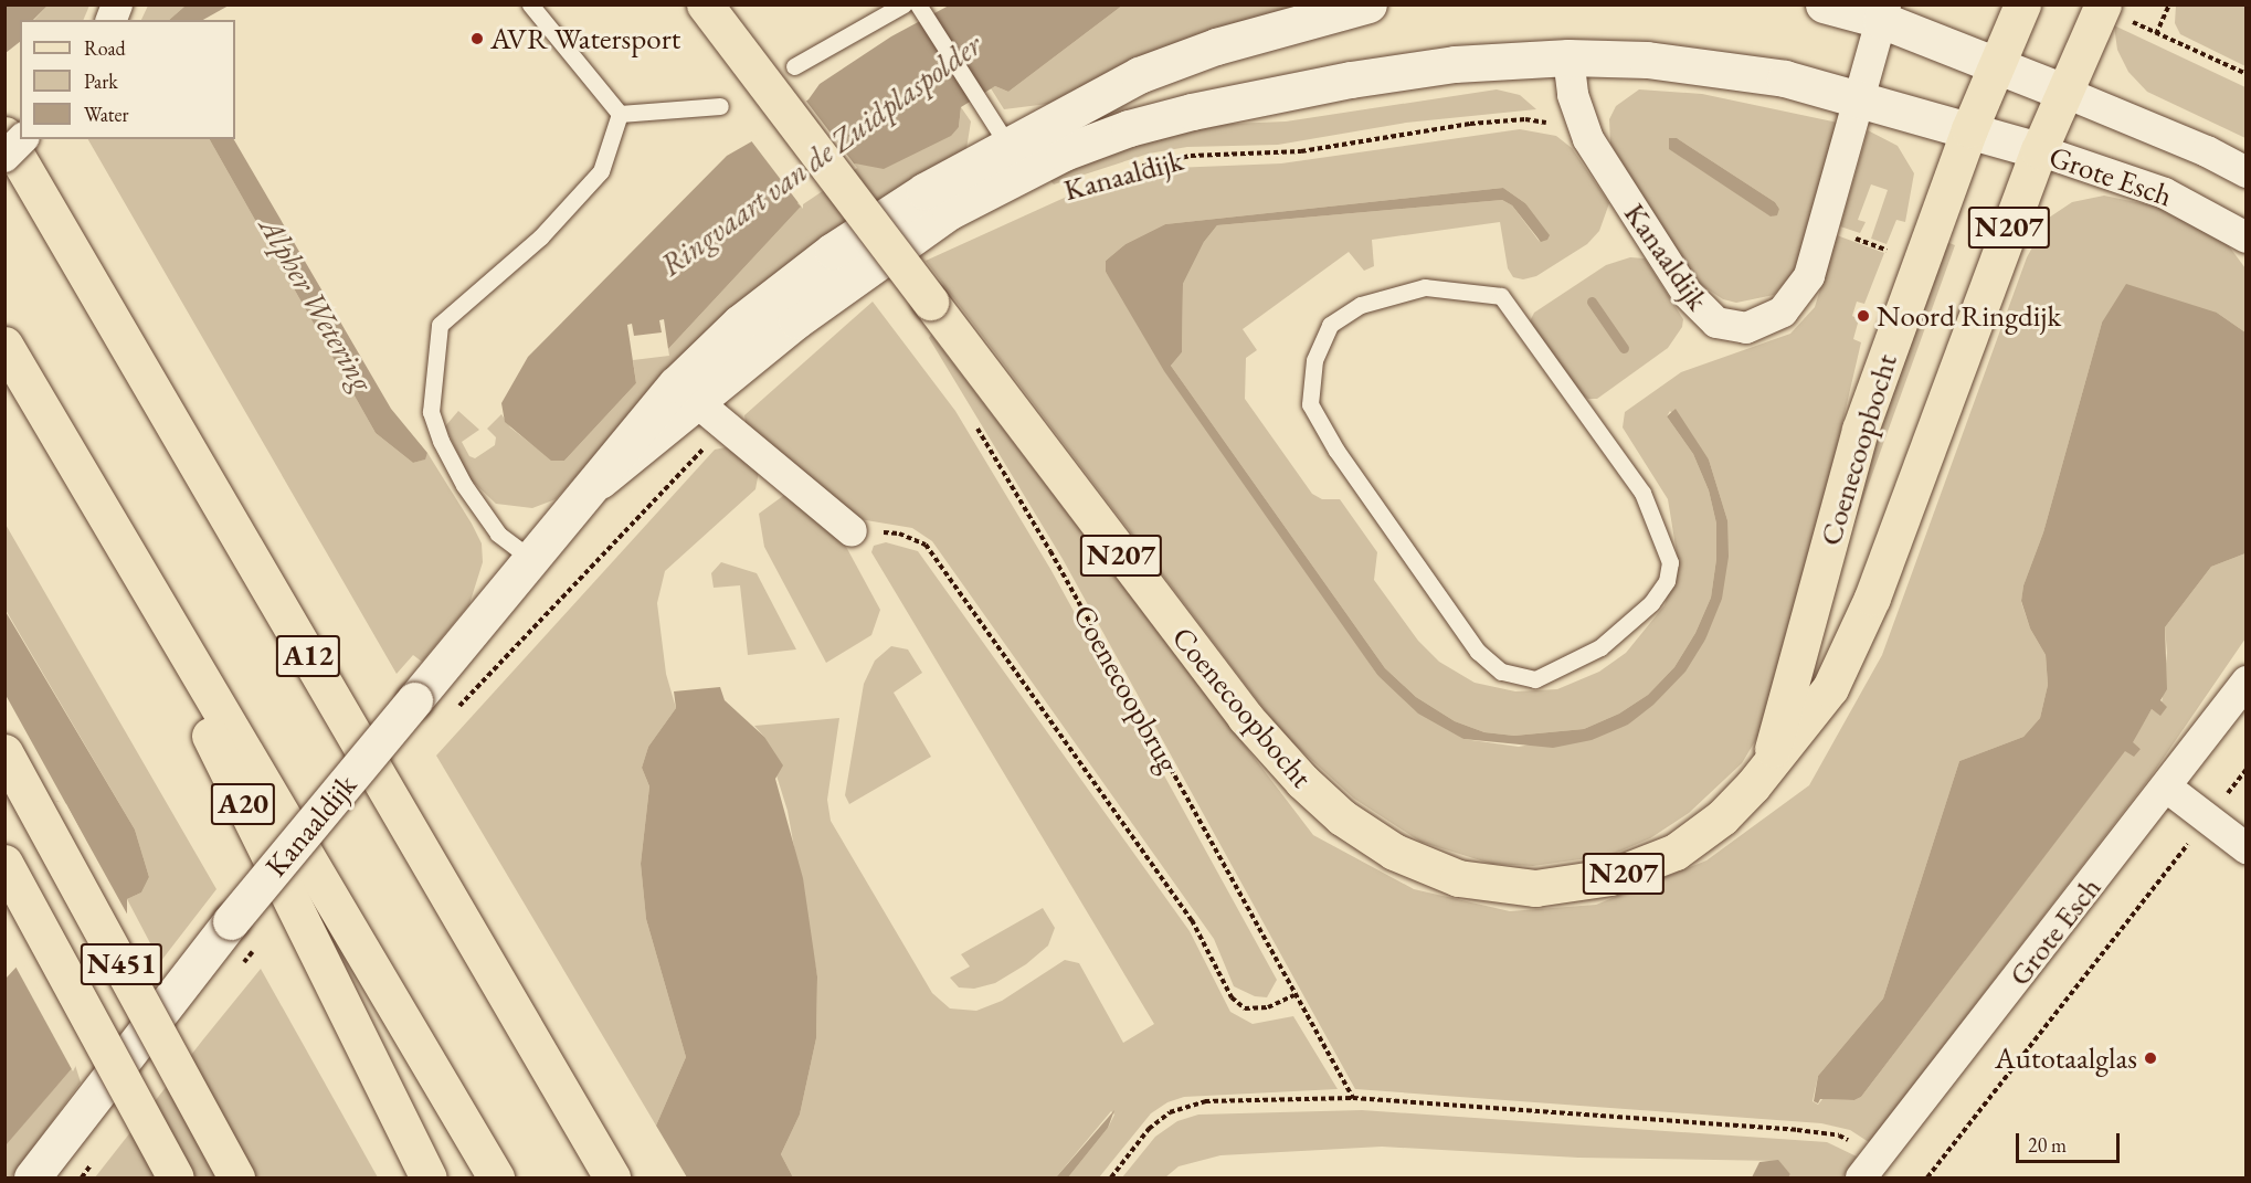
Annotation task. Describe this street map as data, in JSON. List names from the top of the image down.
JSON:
{
  "streets": {
    "main road": [
      "Kanaaldijk",
      "Grote Esch",
      "N207",
      "Coenecoopbocht",
      "A12",
      "A20",
      "N451"
    ],
    "path": ["Coenecoopbrug"]
  },
  "crossings": [
    ["Kanaaldijk", "Grote Esch"],
    ["Kanaaldijk", "Coenecoopbocht"],
    ["Grote Esch", "N207"],
    ["Grote Esch", "Coenecoopbocht"],
    ["N207", "Coenecoopbocht"]
  ],
  "water": ["Ringvaart van de Zuidplaspolder", "Alpher Wetering"],
  "places": ["AVR Watersport", "Noord Ringdijk", "Autotaalglas"],
  "legend": ["Road", "Park", "Water"],
  "scale_bar": "20 m"
}
